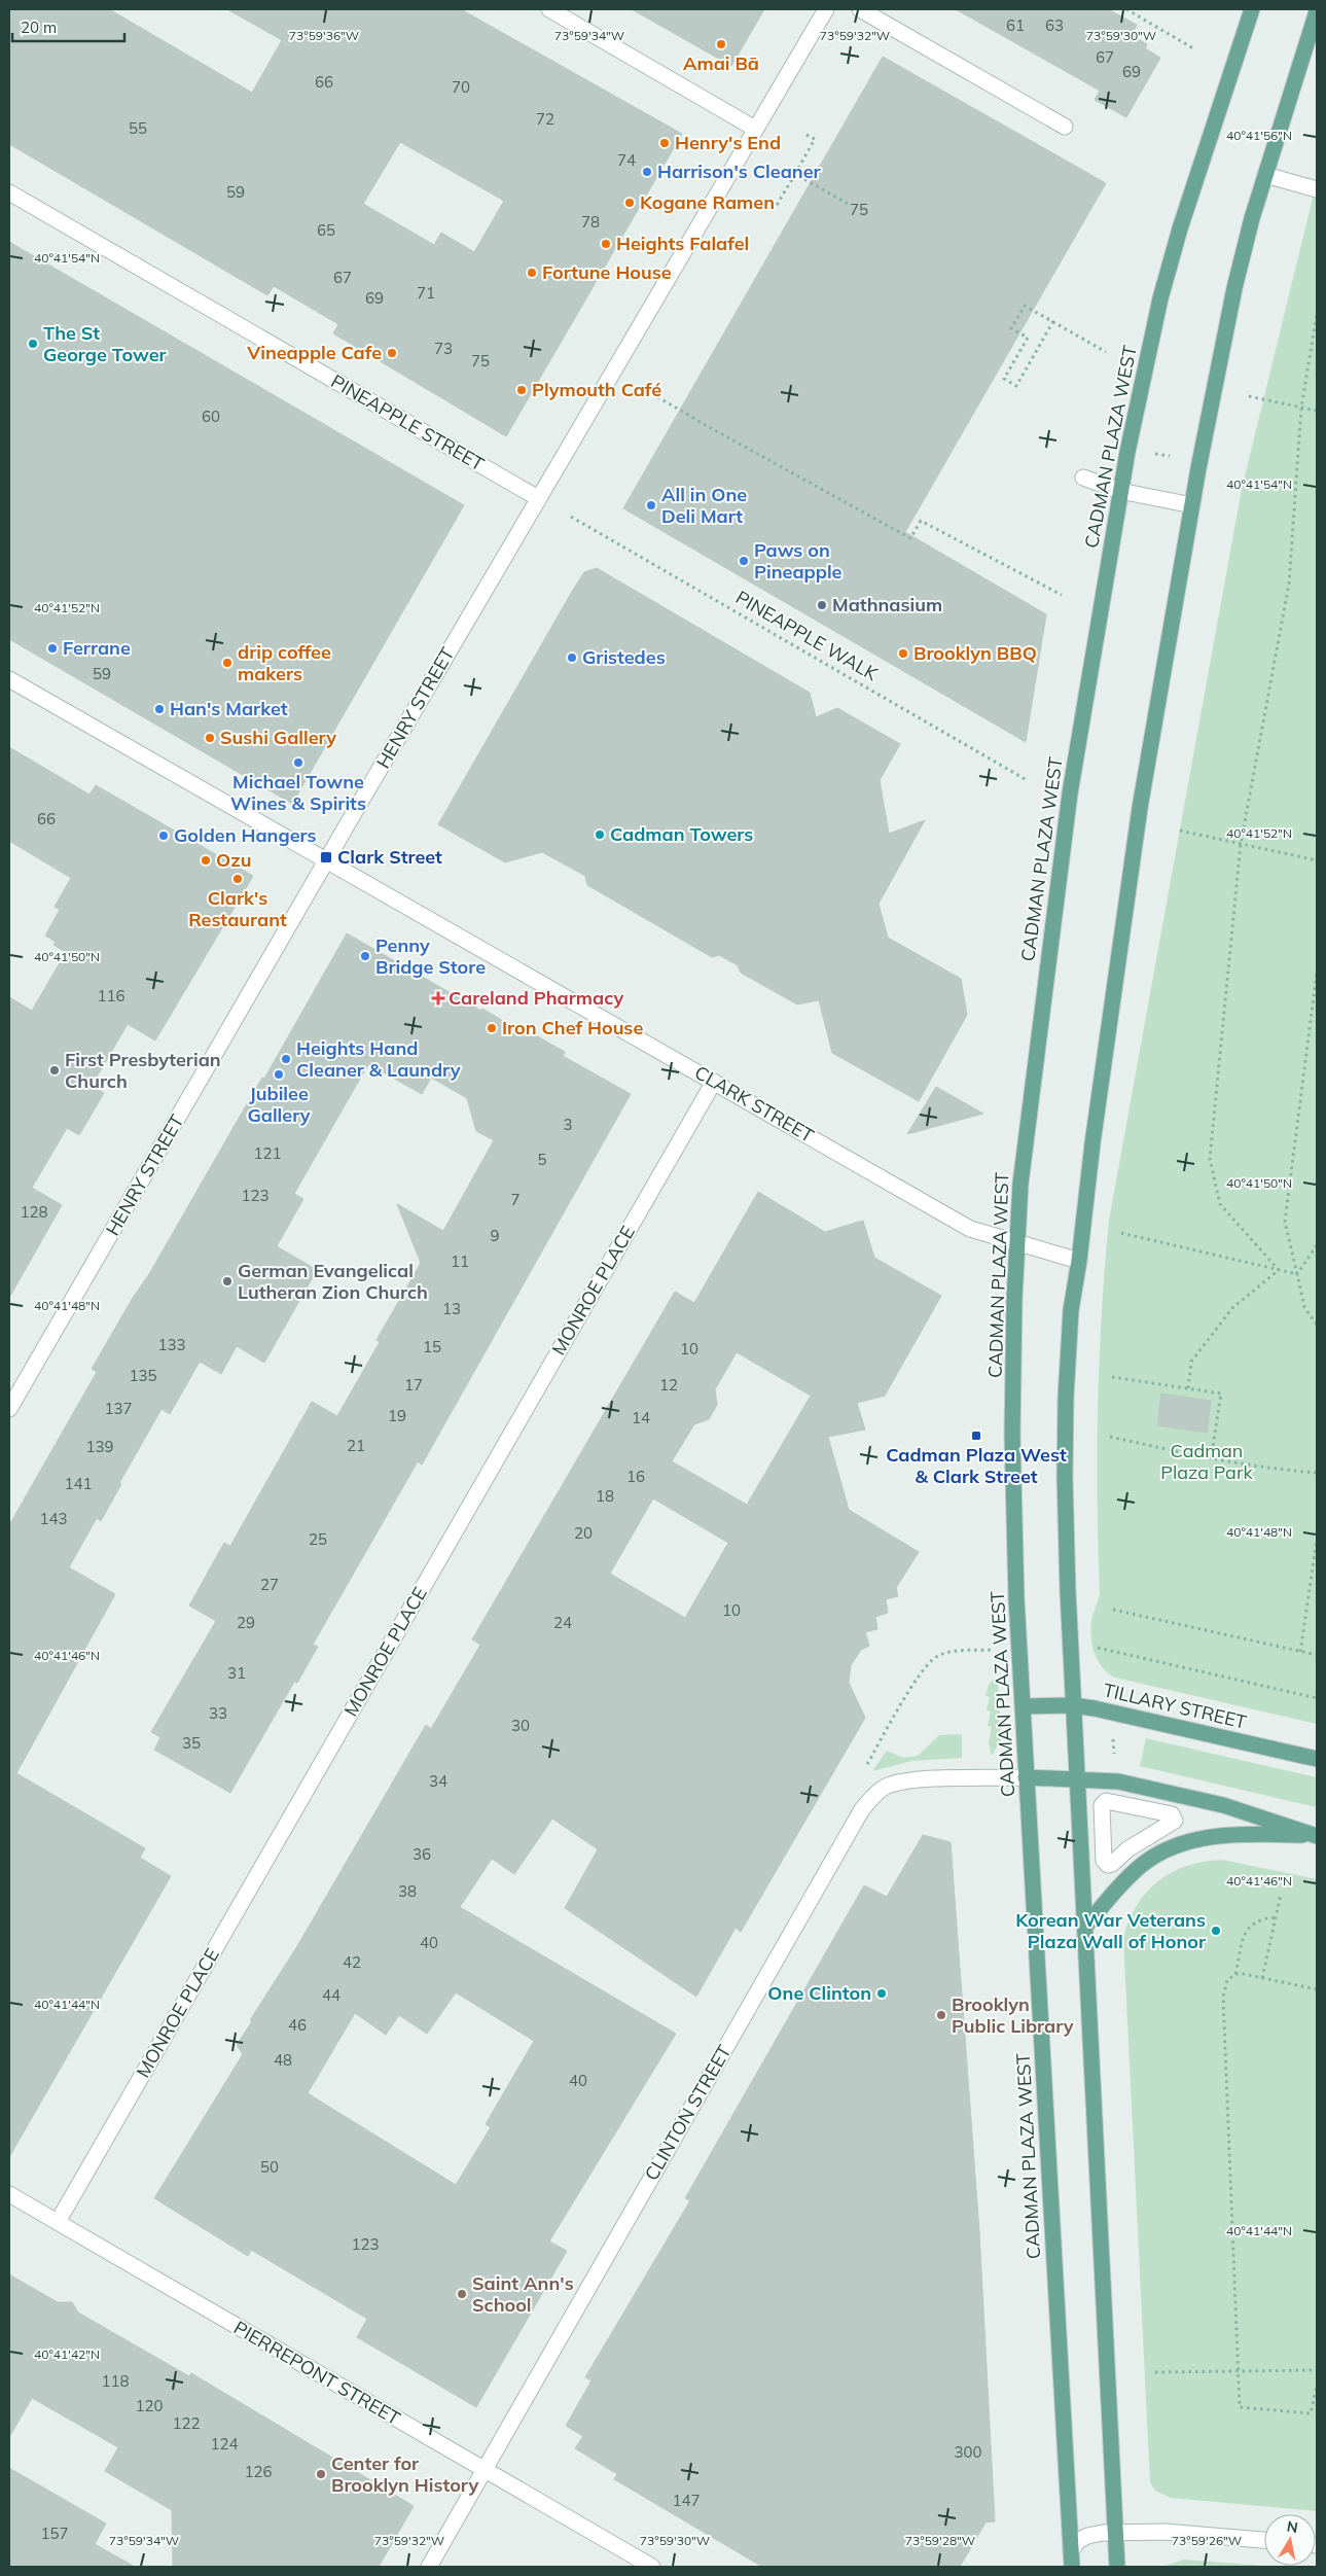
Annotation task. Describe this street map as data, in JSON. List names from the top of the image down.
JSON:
{
  "streets": {
    "main road": ["CADMAN PLAZA WEST", "TILLARY STREET"],
    "street": [
      "PINEAPPLE STREET",
      "HENRY STREET",
      "CLARK STREET",
      "MONROE PLACE",
      "CLINTON STREET",
      "PIERREPONT STREET"
    ],
    "path": ["PINEAPPLE WALK"]
  },
  "crossings": [
    ["PINEAPPLE STREET", "HENRY STREET"],
    ["CADMAN PLAZA WEST", "CLARK STREET"],
    ["CADMAN PLAZA WEST", "TILLARY STREET"],
    ["CADMAN PLAZA WEST", "CLINTON STREET"],
    ["HENRY STREET", "CLARK STREET"],
    ["CLARK STREET", "MONROE PLACE"],
    ["MONROE PLACE", "PIERREPONT STREET"],
    ["CLINTON STREET", "PIERREPONT STREET"]
  ],
  "parks": ["Cadman Plaza Park"],
  "places": {
    "other": [
      "Amai Bā",
      "Henry's End",
      "Harrison's Cleaner",
      "Kogane Ramen",
      "Heights Falafel",
      "Fortune House",
      "The St George Tower",
      "Vineapple Cafe",
      "Plymouth Café",
      "All in One Deli Mart",
      "Paws on Pineapple",
      "Mathnasium",
      "Ferrane",
      "Brooklyn BBQ",
      "Gristedes",
      "drip coffee makers",
      "Han's Market",
      "Sushi Gallery",
      "Michael Towne Wines & Spirits",
      "Cadman Towers",
      "Golden Hangers",
      "Ozu",
      "Clark's Restaurant",
      "Penny Bridge Store",
      "Iron Chef House",
      "Heights Hand Cleaner & Laundry",
      "First Presbyterian Church",
      "Jubilee Gallery",
      "German Evangelical Lutheran Zion Church",
      "Korean War Veterans Plaza Wall of Honor",
      "One Clinton",
      "Brooklyn Public Library",
      "Saint Ann's School",
      "Center for Brooklyn History"
    ],
    "transit": ["Clark Street", "Cadman Plaza West & Clark Street"],
    "health": ["Careland Pharmacy"]
  },
  "house_numbers": [
    "61",
    "63",
    "67",
    "69",
    "66",
    "70",
    "72",
    "55",
    "74",
    "59",
    "75",
    "78",
    "65",
    "67",
    "71",
    "69",
    "73",
    "75",
    "60",
    "59",
    "66",
    "116",
    "3",
    "121",
    "5",
    "123",
    "7",
    "128",
    "9",
    "11",
    "13",
    "133",
    "15",
    "10",
    "135",
    "17",
    "12",
    "137",
    "19",
    "14",
    "21",
    "139",
    "16",
    "141",
    "18",
    "143",
    "20",
    "25",
    "27",
    "10",
    "29",
    "24",
    "31",
    "33",
    "30",
    "35",
    "34",
    "36",
    "38",
    "40",
    "42",
    "44",
    "46",
    "48",
    "40",
    "50",
    "123",
    "118",
    "120",
    "122",
    "124",
    "300",
    "126",
    "147",
    "157"
  ],
  "scale_bar": "20 m",
  "north": "top",
  "coordinates": [
    "73°59'36\"W",
    "73°59'34\"W",
    "73°59'32\"W",
    "73°59'30\"W",
    "40°41'56\"N",
    "40°41'54\"N",
    "40°41'52\"N",
    "40°41'50\"N",
    "40°41'48\"N",
    "40°41'46\"N",
    "40°41'44\"N",
    "40°41'42\"N",
    "73°59'28\"W",
    "73°59'26\"W"
  ]
}
